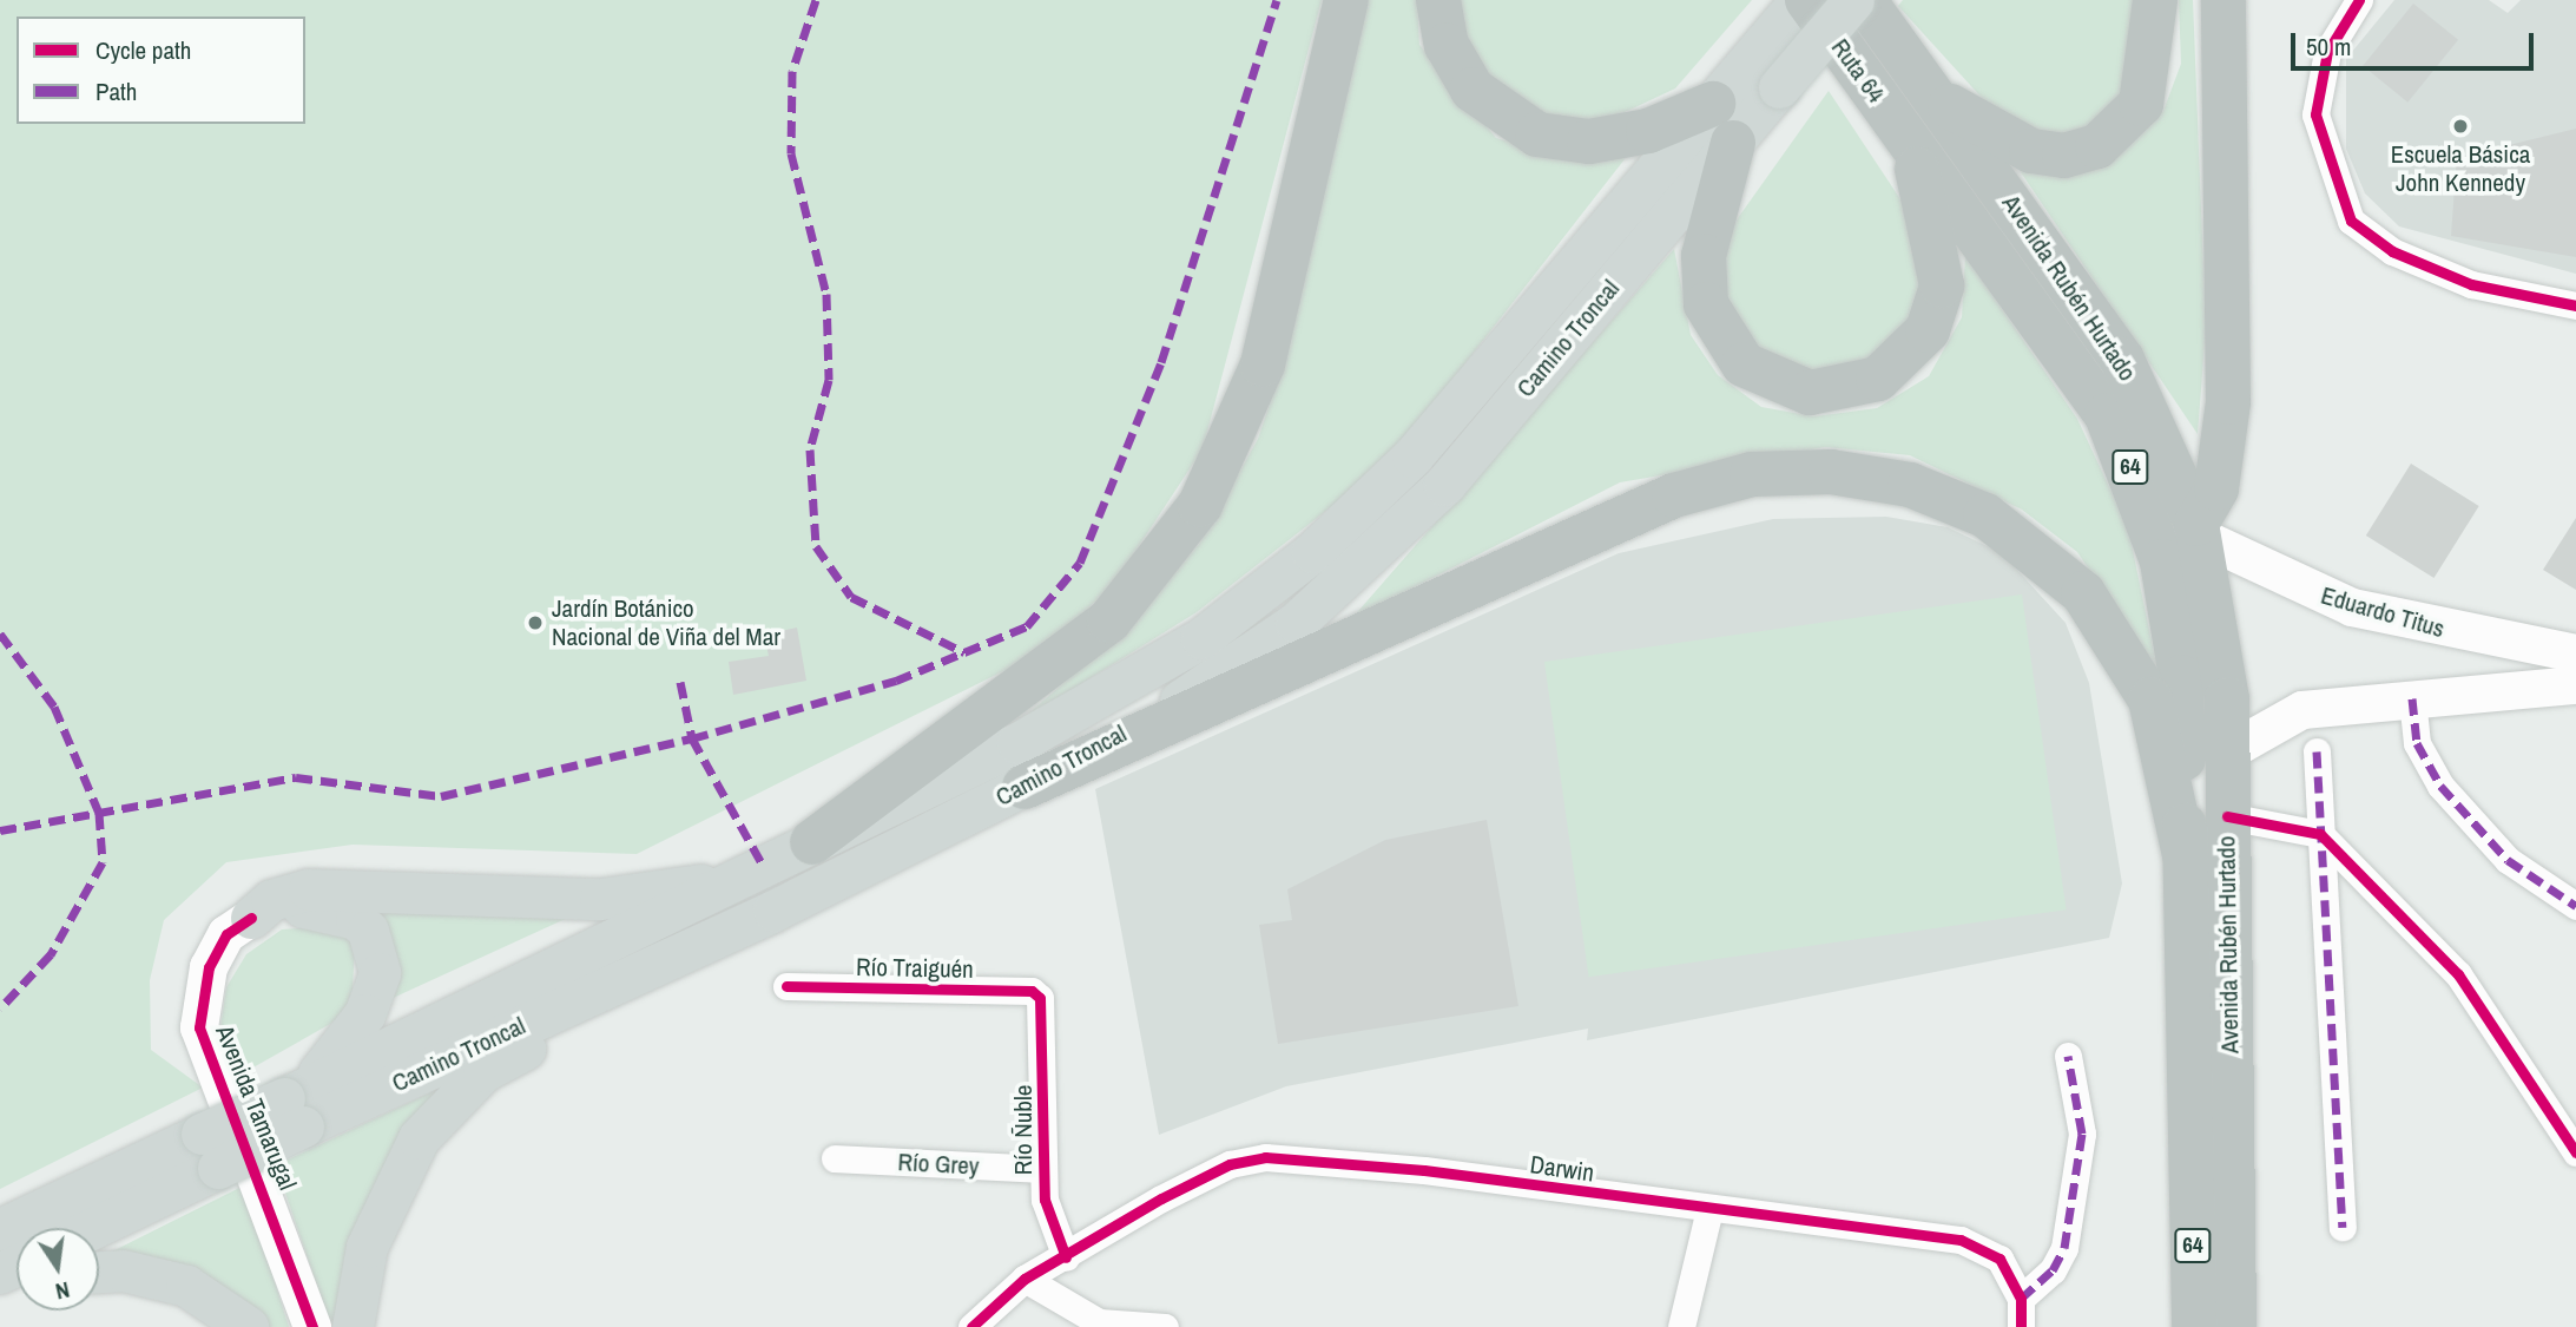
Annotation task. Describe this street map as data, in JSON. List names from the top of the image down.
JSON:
{
  "streets": {
    "highway": ["Ruta 64", "Avenida Rubén Hurtado", "64"],
    "main road": ["Camino Troncal"],
    "street": [
      "Eduardo Titus",
      "Río Traiguén",
      "Avenida Tamarugal",
      "Río Ñuble",
      "Río Grey",
      "Darwin"
    ]
  },
  "crossings": [
    ["Ruta 64", "Avenida Rubén Hurtado"],
    ["Avenida Rubén Hurtado", "Eduardo Titus"],
    ["Río Traiguén", "Río Ñuble"],
    ["Río Ñuble", "Río Grey"],
    ["Río Ñuble", "Darwin"]
  ],
  "places": ["Escuela Básica John Kennedy", "Jardín Botánico Nacional de Viña del Mar"],
  "legend": ["Cycle path", "Path"],
  "scale_bar": "50 m",
  "north": "bottom"
}
